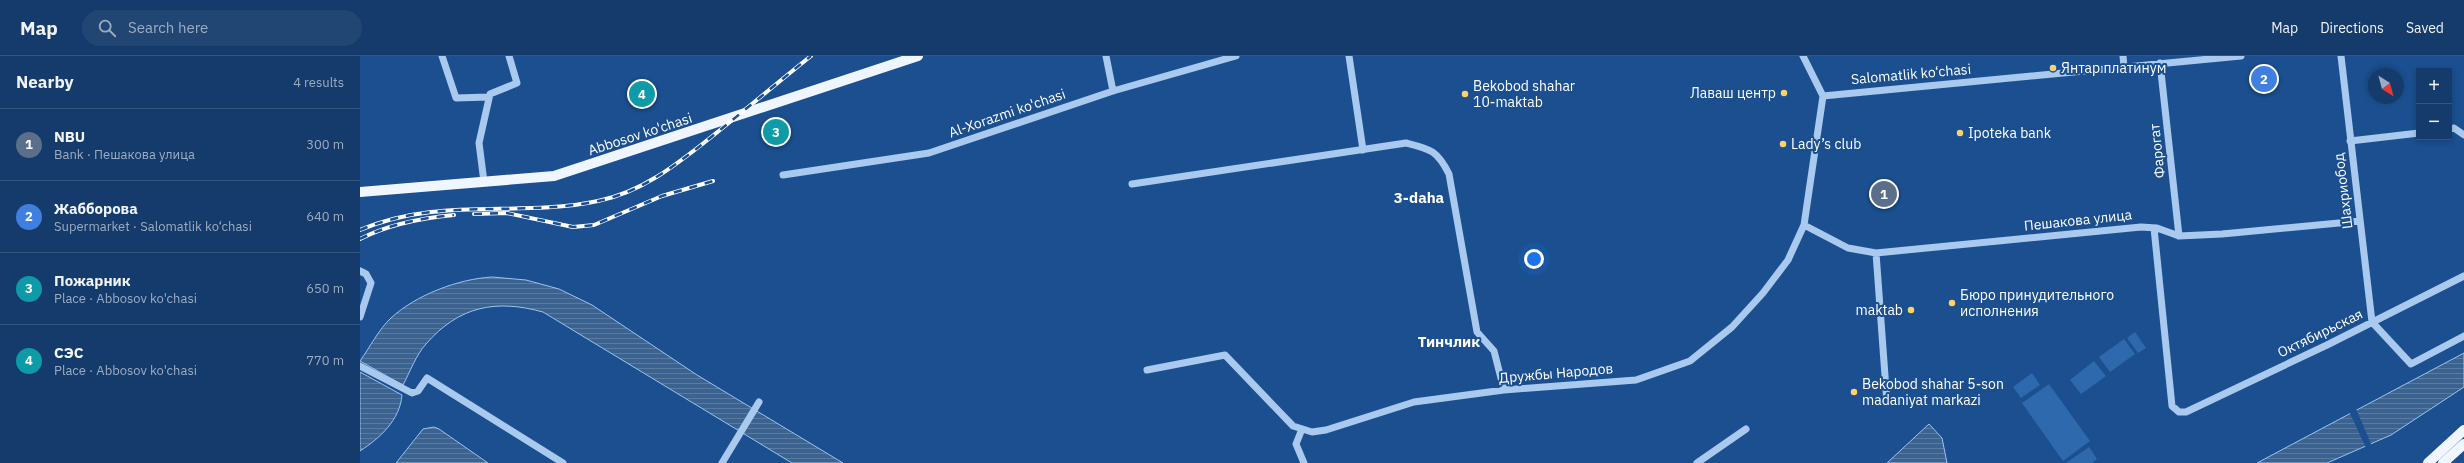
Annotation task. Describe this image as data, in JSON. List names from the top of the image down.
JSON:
{
  "streets": {
    "main road": ["Abbosov ko'chasi"],
    "street": [
      "Salomatlik ko‘chasi",
      "Al-Xorazmi ko'chasi",
      "Фарогат",
      "Шахриобод",
      "Пешакова улица",
      "Октябирьская",
      "Дружбы Народов"
    ]
  },
  "crossings": [
    ["Salomatlik ko‘chasi", "Фарогат"],
    ["Salomatlik ko‘chasi", "Дружбы Народов"],
    ["Фарогат", "Пешакова улица"],
    ["Шахриобод", "Пешакова улица"],
    ["Шахриобод", "Октябирьская"],
    ["Пешакова улица", "Октябирьская"],
    ["Пешакова улица", "Дружбы Народов"]
  ],
  "districts": ["3-daha", "Тинчлик"],
  "places": [
    "Янтар платинум",
    "Лаваш центр",
    "Bekobod shahar 10-maktab",
    "Ipoteka bank",
    "Lady’s club",
    "Бюро принудительного исполнения",
    "maktab",
    "Bekobod shahar 5-son madaniyat markazi"
  ],
  "north": "bottom right",
  "page": {
    "header": "Map",
    "search": "Search here",
    "nav": ["Map", "Directions", "Saved"],
    "heading": ["Nearby", "4 results"],
    "pins": [
      "2",
      "4",
      "3",
      "1"
    ],
    "map_buttons": ["+", "−"],
    "list": [
      {
        "mark": "1",
        "name": "NBU",
        "note": "Bank · Пешакова улица",
        "value": "300 m"
      },
      {
        "mark": "2",
        "name": "Жабборова",
        "note": "Supermarket · Salomatlik ko‘chasi",
        "value": "640 m"
      },
      {
        "mark": "3",
        "name": "Пожарник",
        "note": "Place · Abbosov ko'chasi",
        "value": "650 m"
      },
      {
        "mark": "4",
        "name": "СЭС",
        "note": "Place · Abbosov ko'chasi",
        "value": "770 m"
      }
    ]
  }
}
